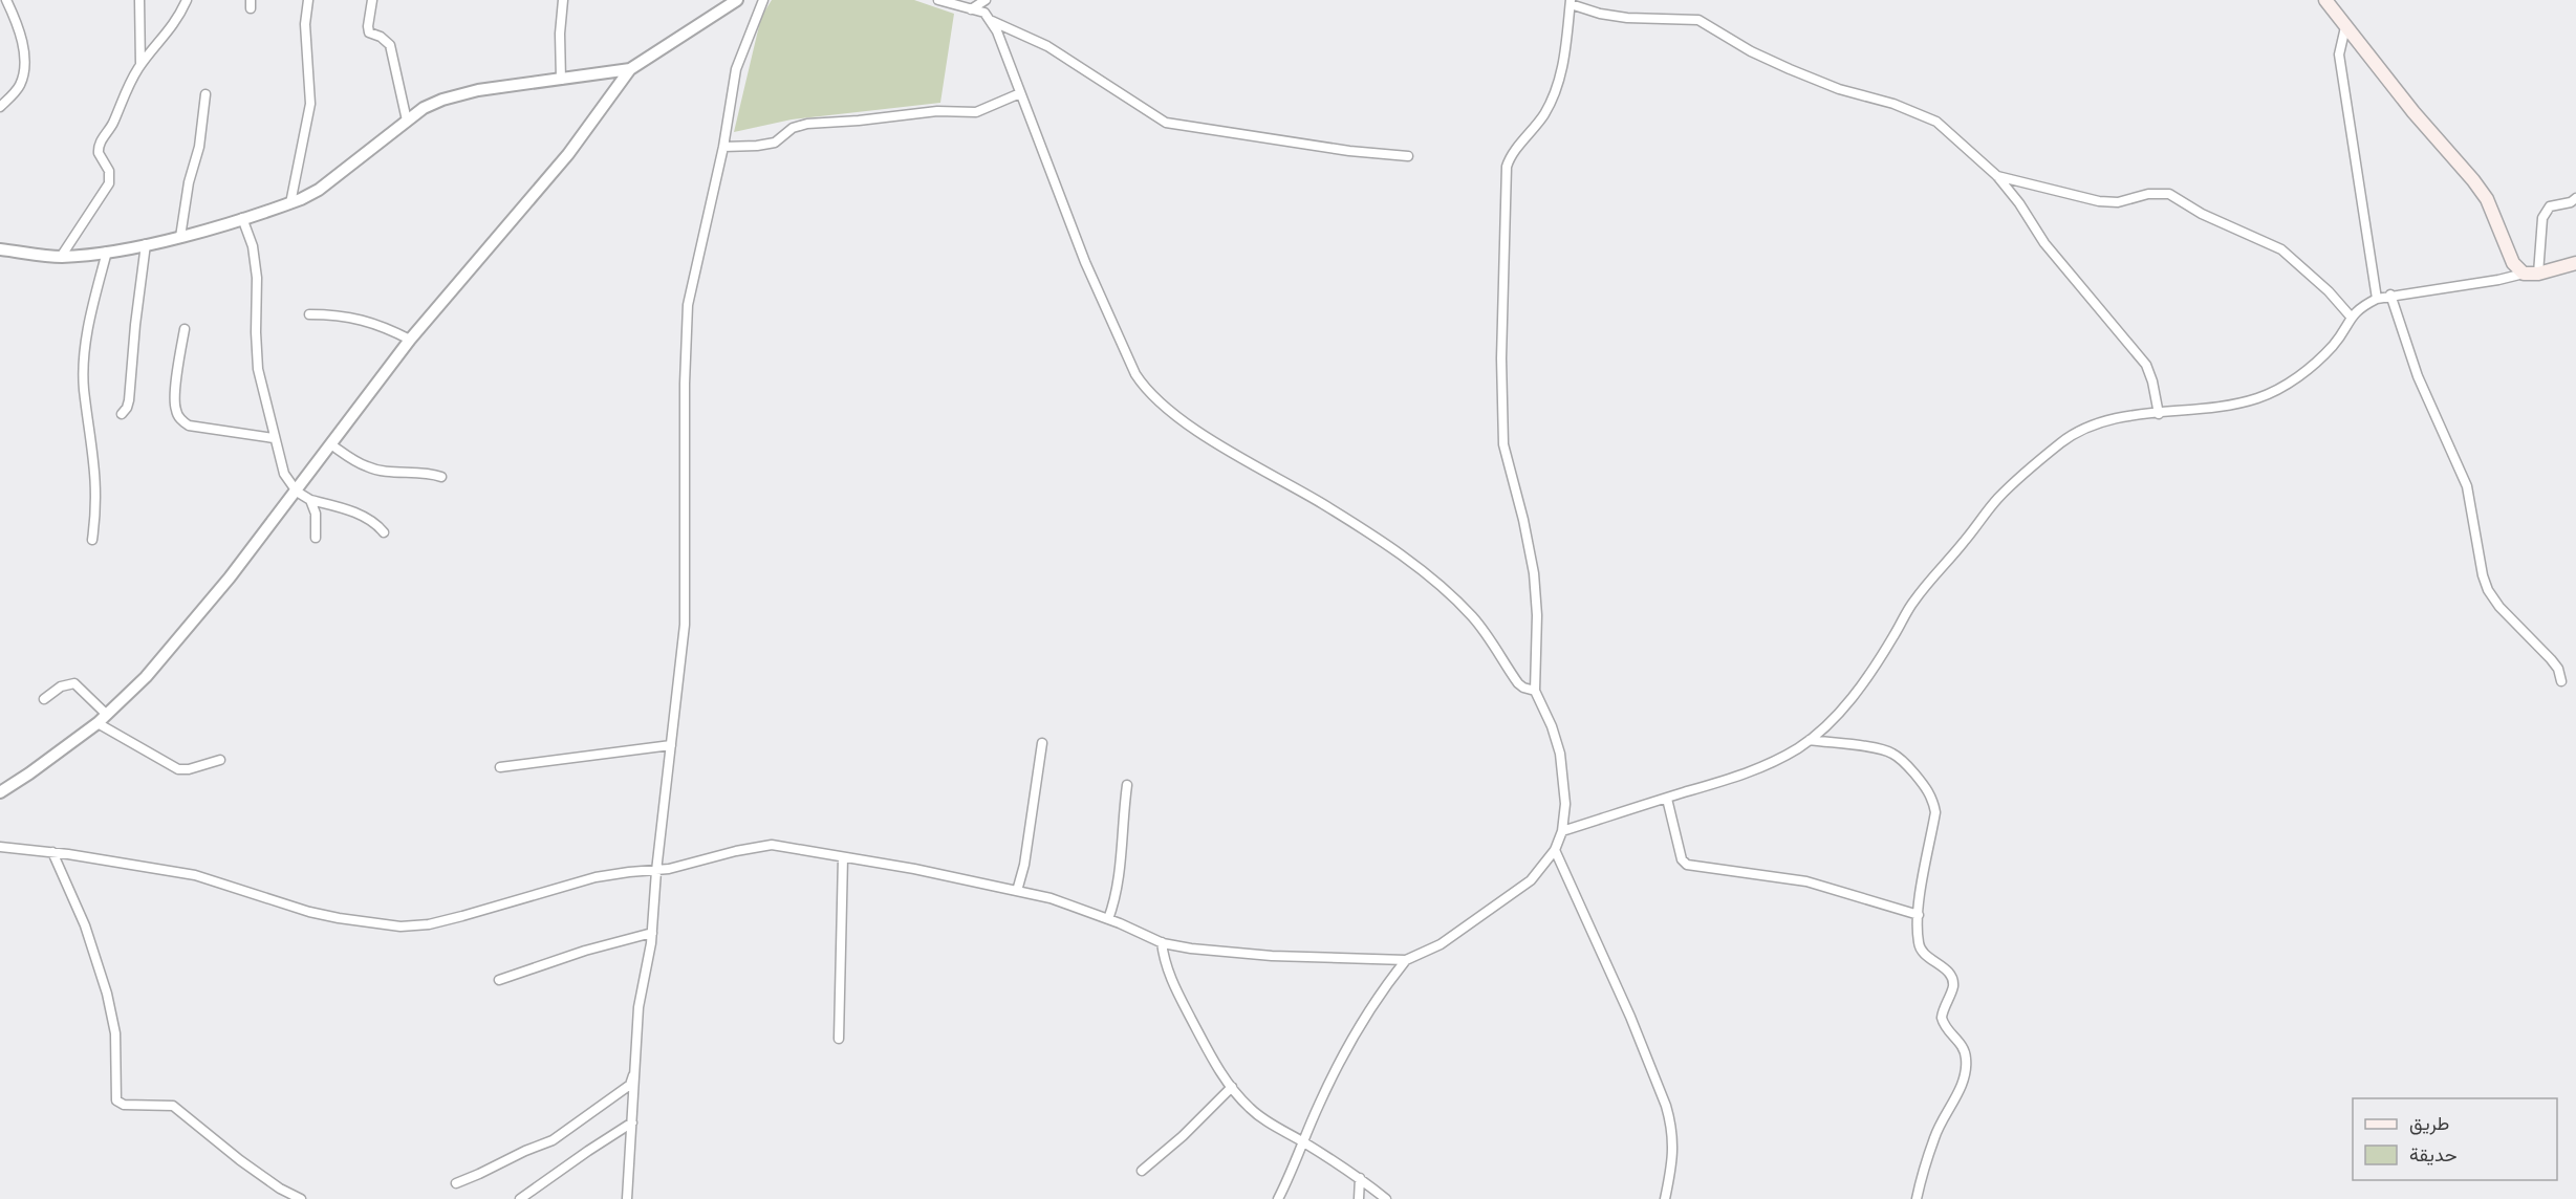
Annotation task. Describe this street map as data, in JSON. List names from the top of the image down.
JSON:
{
  "legend": ["طريق", "حديقة"]
}
